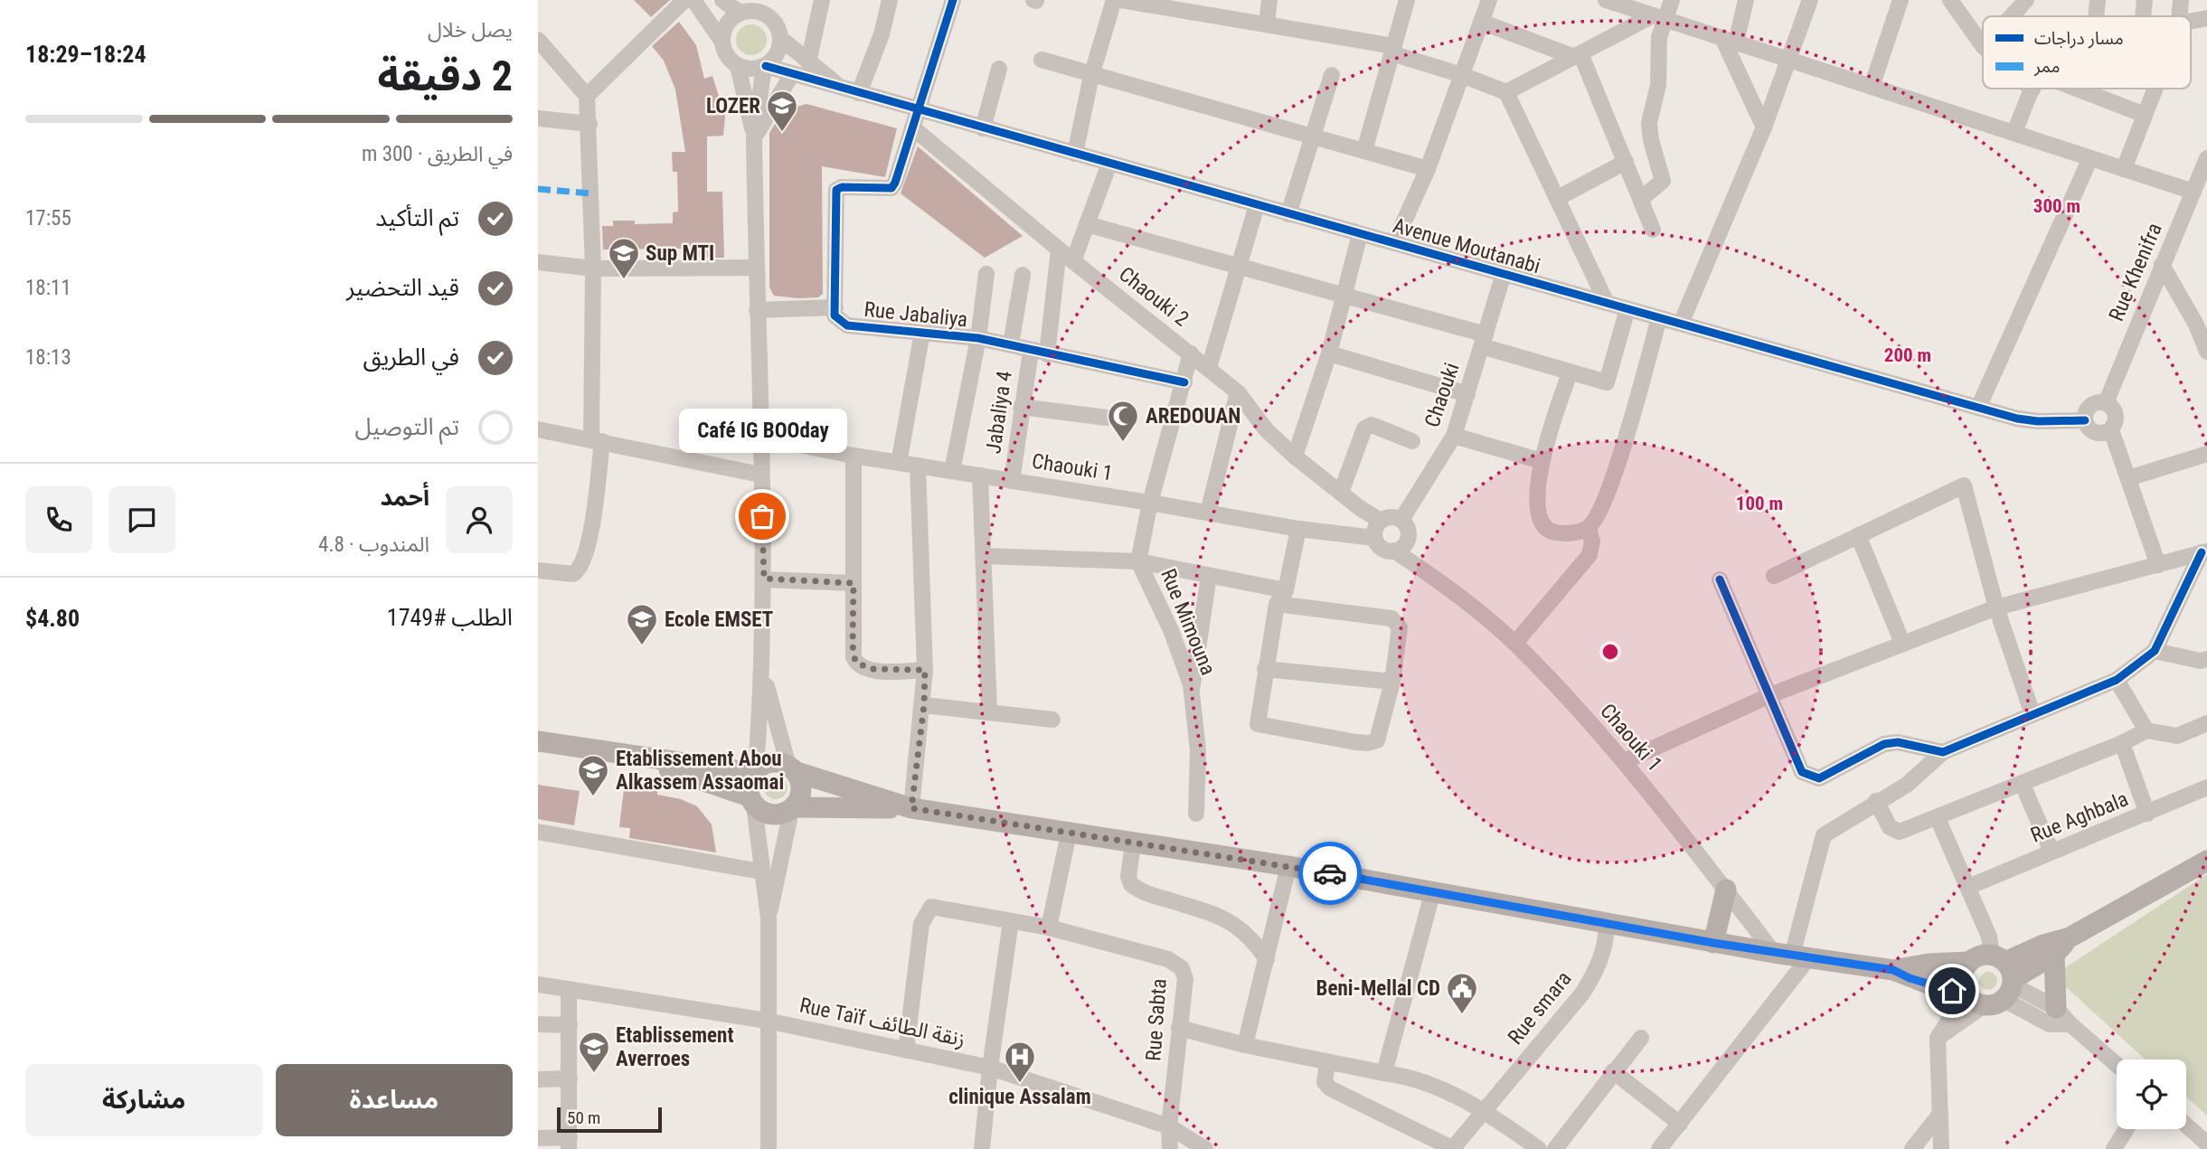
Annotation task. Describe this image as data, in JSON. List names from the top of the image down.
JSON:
{
  "streets": {
    "street": [
      "Avenue Moutanabi",
      "Rue Khenifra",
      "Chaouki 2",
      "Rue Jabaliya",
      "Chaouki",
      "Jabaliya 4",
      "Chaouki 1",
      "Rue Mimouna",
      "Rue Aghbala",
      "Rue smara",
      "Rue Sabta",
      "Rue Taïf زنقة الطائف"
    ]
  },
  "crossings": [
    ["Avenue Moutanabi", "Rue Khenifra"],
    ["Avenue Moutanabi", "Chaouki"],
    ["Chaouki 2", "Rue Jabaliya"],
    ["Chaouki 2", "Chaouki"],
    ["Chaouki 2", "Chaouki 1"],
    ["Chaouki 2", "Rue Mimouna"],
    ["Rue Jabaliya", "Jabaliya 4"],
    ["Rue Jabaliya", "Chaouki 1"],
    ["Rue Jabaliya", "Rue Mimouna"],
    ["Chaouki", "Chaouki 1"],
    ["Jabaliya 4", "Chaouki 1"],
    ["Chaouki 1", "Rue Mimouna"],
    ["Rue Sabta", "Rue Taïf زنقة الطائف"]
  ],
  "places": {
    "school or university": [
      "LOZER",
      "Sup MTI",
      "Ecole EMSET",
      "Etablissement Abou Alkassem Assaomai",
      "Etablissement Averroes"
    ],
    "mosque": ["AREDOUAN"],
    "other": ["Café IG BOOday"],
    "public building": ["Beni-Mellal CD"],
    "hospital": ["clinique Assalam"]
  },
  "legend": ["مسار دراجات", "ممر"],
  "scale_bar": "50 m",
  "page": {
    "heading": ["2 دقيقة", "يصل خلال", "18:24–18:29"],
    "panel": [
      "أحمد",
      "المندوب · 4.8",
      "الطلب #1749",
      "$4.80"
    ],
    "bar": "في الطريق · 300 m",
    "list": [
      ["تم التأكيد", "17:55"],
      ["قيد التحضير", "18:11"],
      ["في الطريق", "18:13"],
      "تم التوصيل"
    ],
    "bubble": "Café IG BOOday",
    "buttons": ["مساعدة", "مشاركة"],
    "scale": "50 m"
  },
  "rings": ["300 m", "200 m", "100 m"]
}
